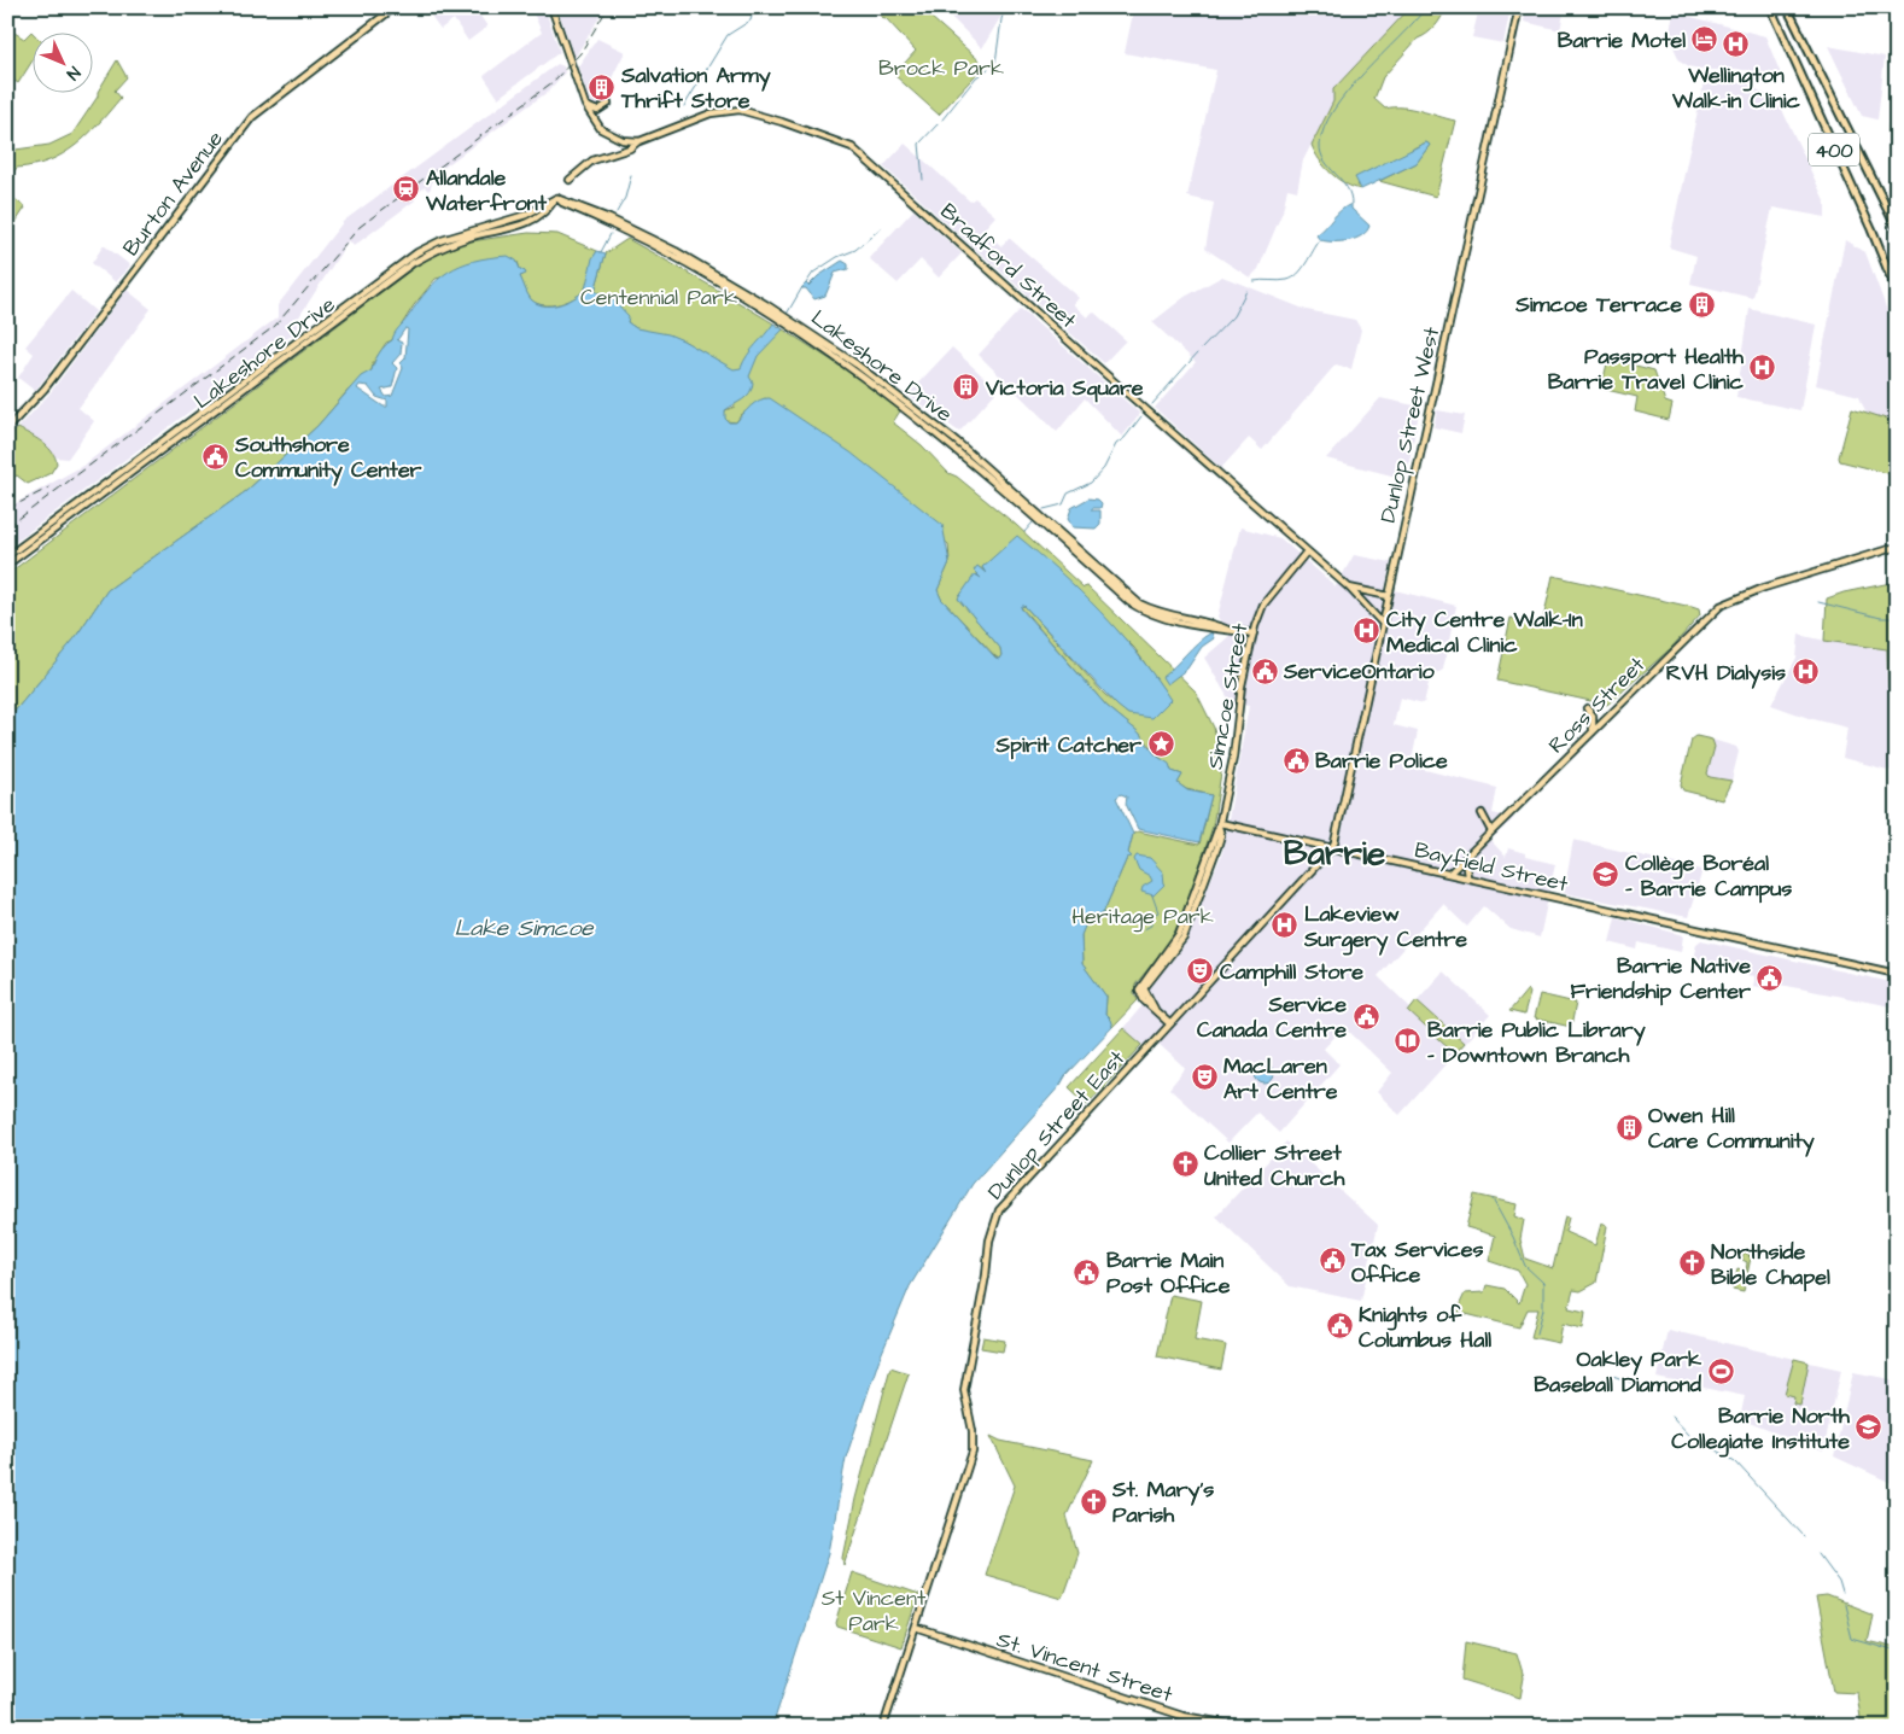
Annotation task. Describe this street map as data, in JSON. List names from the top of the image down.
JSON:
{
  "streets": {
    "highway": ["400"],
    "main road": [
      "Burton Avenue",
      "Bradford Street",
      "Lakeshore Drive",
      "Dunlop Street West",
      "Simcoe Street",
      "Ross Street",
      "Bayfield Street",
      "Dunlop Street East",
      "St. Vincent Street"
    ]
  },
  "crossings": [
    ["Bradford Street", "Dunlop Street West"],
    ["Bradford Street", "Simcoe Street"],
    ["Dunlop Street West", "Bayfield Street"],
    ["Dunlop Street West", "Dunlop Street East"],
    ["Simcoe Street", "Bayfield Street"],
    ["Simcoe Street", "Dunlop Street East"],
    ["Ross Street", "Bayfield Street"],
    ["Bayfield Street", "Dunlop Street East"],
    ["Dunlop Street East", "St. Vincent Street"]
  ],
  "districts": ["Barrie"],
  "water": ["Lake Simcoe"],
  "parks": [
    "Brock Park",
    "Centennial Park",
    "Heritage Park",
    "St Vincent Park"
  ],
  "places": {
    "hotel": ["Barrie Motel"],
    "hospital": [
      "Wellington Walk-in Clinic",
      "Passport Health Barrie Travel Clinic",
      "City Centre Walk-In Medical Clinic",
      "RVH Dialysis",
      "Lakeview Surgery Centre"
    ],
    "building": [
      "Salvation Army Thrift Store",
      "Simcoe Terrace",
      "Victoria Square",
      "Owen Hill Care Community"
    ],
    "station": ["Allandale Waterfront"],
    "public building": [
      "Southshore Community Center",
      "ServiceOntario",
      "Barrie Police",
      "Barrie Native Friendship Center",
      "Service Canada Centre",
      "Tax Services Office",
      "Barrie Main Post Office",
      "Knights of Columbus Hall"
    ],
    "place": ["Spirit Catcher"],
    "school or university": ["Collège Boréal - Barrie Campus", "Barrie North Collegiate Institute"],
    "theatre": ["Camphill Store", "MacLaren Art Centre"],
    "library": ["Barrie Public Library - Downtown Branch"],
    "church": ["Collier Street United Church", "Northside Bible Chapel", "St. Mary's Parish"],
    "sports": ["Oakley Park Baseball Diamond"]
  },
  "north": "bottom right"
}
